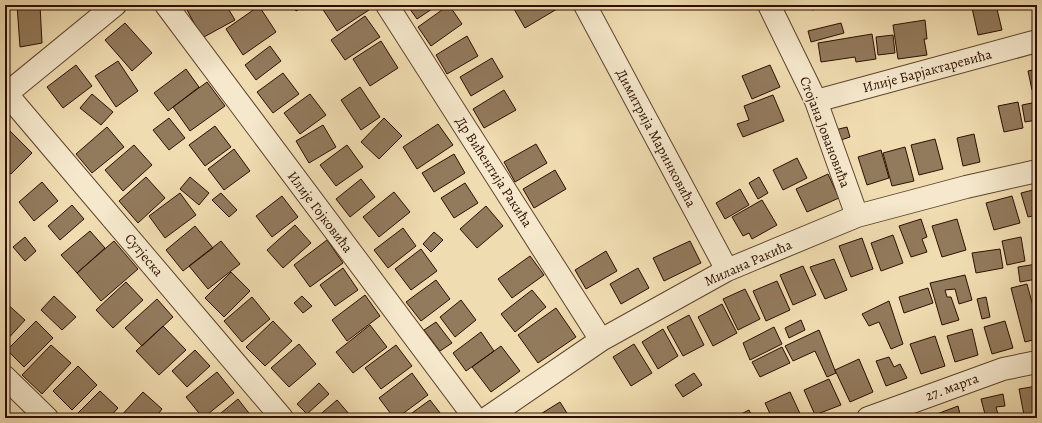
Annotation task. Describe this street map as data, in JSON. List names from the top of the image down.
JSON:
{
  "streets": {
    "street": [
      "Илије Барјактаревића",
      "Стојана Јовановића",
      "Димитрија Маринковића",
      "Др Вићентија Ракића",
      "Илије Гојковића",
      "Сутјеска",
      "Милана Ракића",
      "27. марта"
    ]
  },
  "crossings": [
    ["Илије Барјактаревића", "Стојана Јовановића"],
    ["Стојана Јовановића", "Милана Ракића"],
    ["Димитрија Маринковића", "Милана Ракића"],
    ["Др Вићентија Ракића", "Милана Ракића"]
  ]
}
